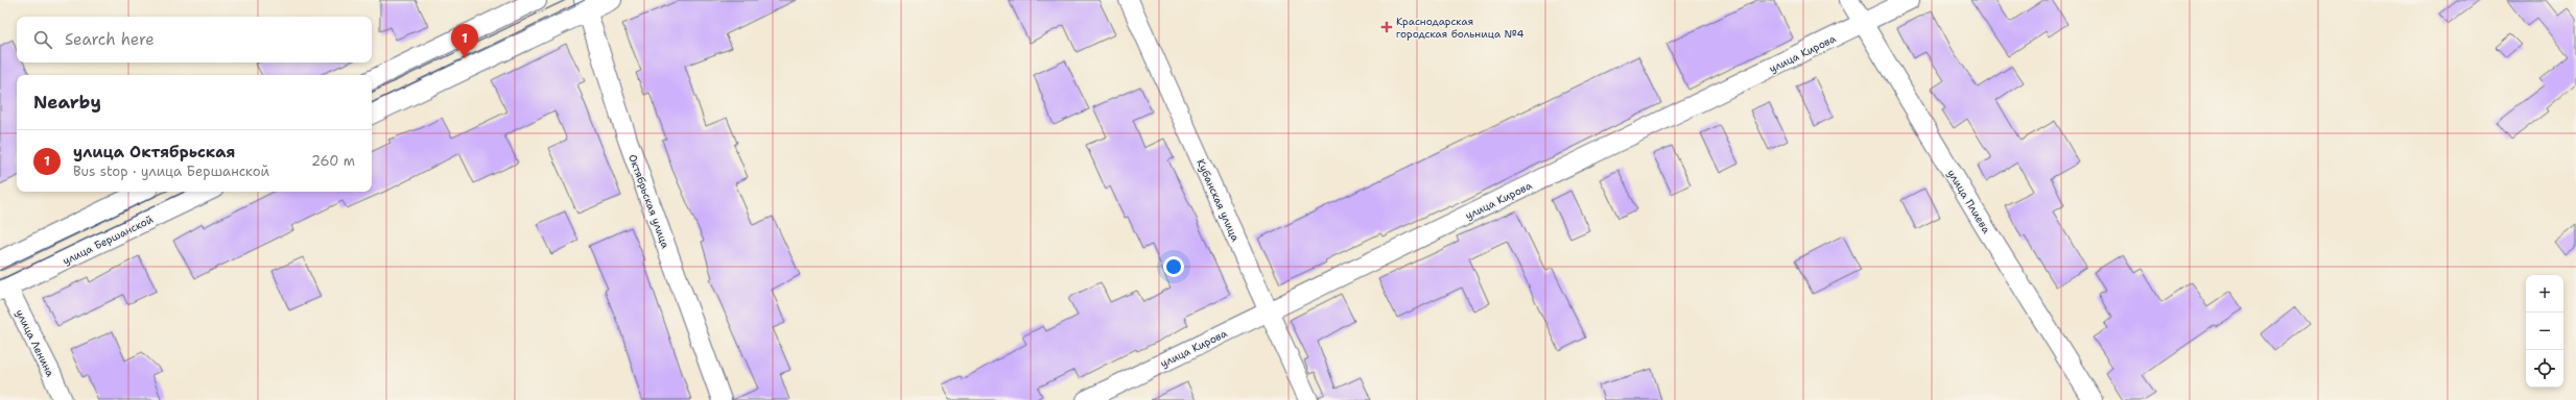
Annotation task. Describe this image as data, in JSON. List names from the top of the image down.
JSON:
{
  "streets": {
    "street": [
      "улица Кирова",
      "Кубанская улица",
      "Октябрьская улица",
      "улица Плиева",
      "улица Бершанской",
      "улица Ленина"
    ]
  },
  "crossings": [
    ["улица Кирова", "Кубанская улица"],
    ["улица Кирова", "улица Плиева"],
    ["улица Бершанской", "улица Ленина"]
  ],
  "places": {
    "health": ["Краснодарская городская больница №4"]
  },
  "page": {
    "search": "Search here",
    "pins": "1",
    "heading": "Nearby",
    "list": [
      {
        "mark": "1",
        "name": "улица Октябрьская",
        "note": "Bus stop · улица Бершанской",
        "value": "260 m"
      }
    ],
    "map_buttons": ["+", "−"]
  }
}
